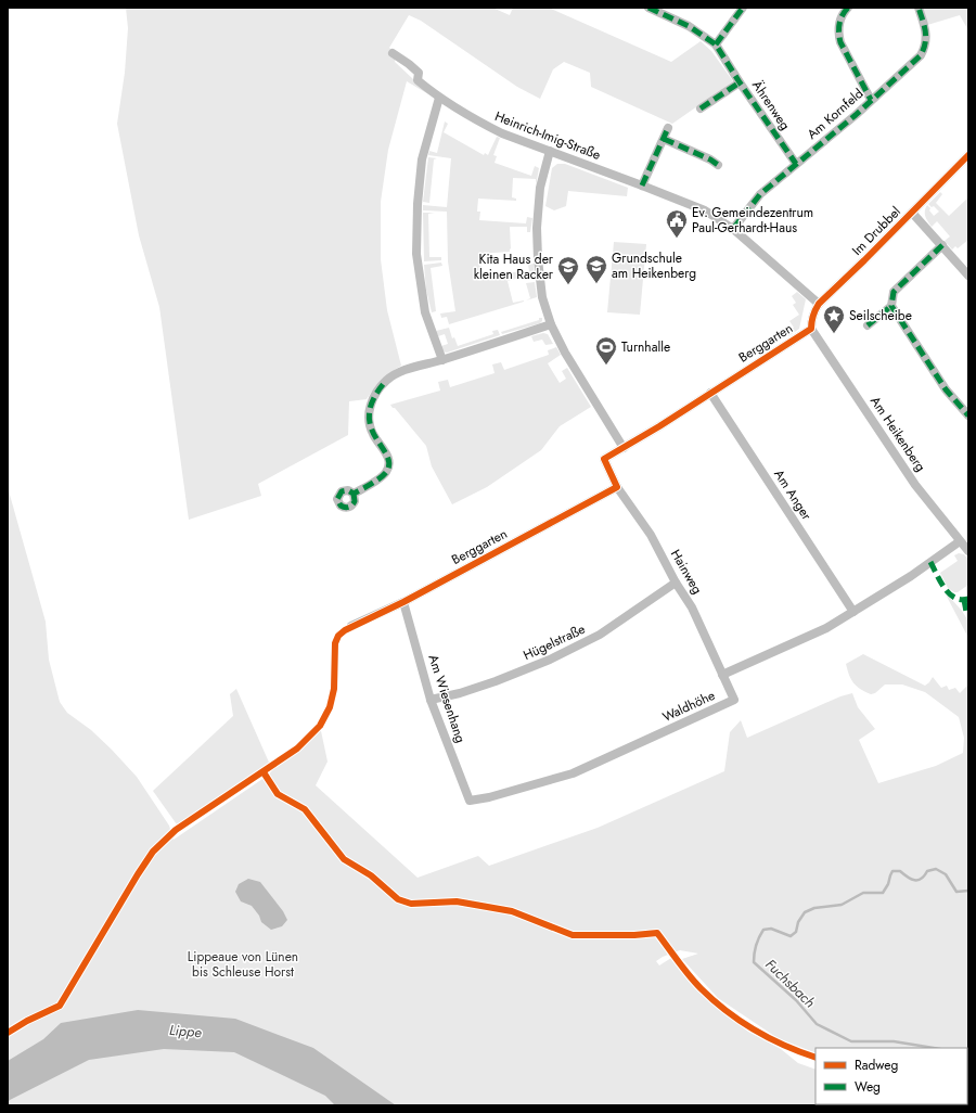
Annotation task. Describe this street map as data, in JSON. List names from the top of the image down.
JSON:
{
  "streets": {
    "street": [
      "Ährenweg",
      "Am Kornfeld",
      "Heinrich-Imig-Straße",
      "Im Drubbel",
      "Berggarten",
      "Am Heikenberg",
      "Am Anger",
      "Hainweg",
      "Hügelstraße",
      "Am Wiesenhang",
      "Waldhöhe"
    ]
  },
  "crossings": [
    ["Ährenweg", "Am Kornfeld"],
    ["Am Kornfeld", "Heinrich-Imig-Straße"],
    ["Heinrich-Imig-Straße", "Im Drubbel"],
    ["Im Drubbel", "Berggarten"],
    ["Im Drubbel", "Am Heikenberg"],
    ["Berggarten", "Am Heikenberg"],
    ["Berggarten", "Am Anger"],
    ["Berggarten", "Hainweg"],
    ["Berggarten", "Am Wiesenhang"],
    ["Am Heikenberg", "Waldhöhe"],
    ["Am Anger", "Waldhöhe"],
    ["Hainweg", "Hügelstraße"],
    ["Hainweg", "Waldhöhe"],
    ["Hügelstraße", "Am Wiesenhang"],
    ["Am Wiesenhang", "Waldhöhe"]
  ],
  "water": ["Fuchsbach", "Lippe"],
  "parks": ["Lippeaue von Lünen bis Schleuse Horst"],
  "places": {
    "public building": ["Ev. Gemeindezentrum Paul-Gerhardt-Haus"],
    "school or university": ["Grundschule am Heikenberg", "Kita Haus der kleinen Racker"],
    "place": ["Seilscheibe"],
    "sports": ["Turnhalle"]
  },
  "legend": ["Radweg", "Weg"]
}
